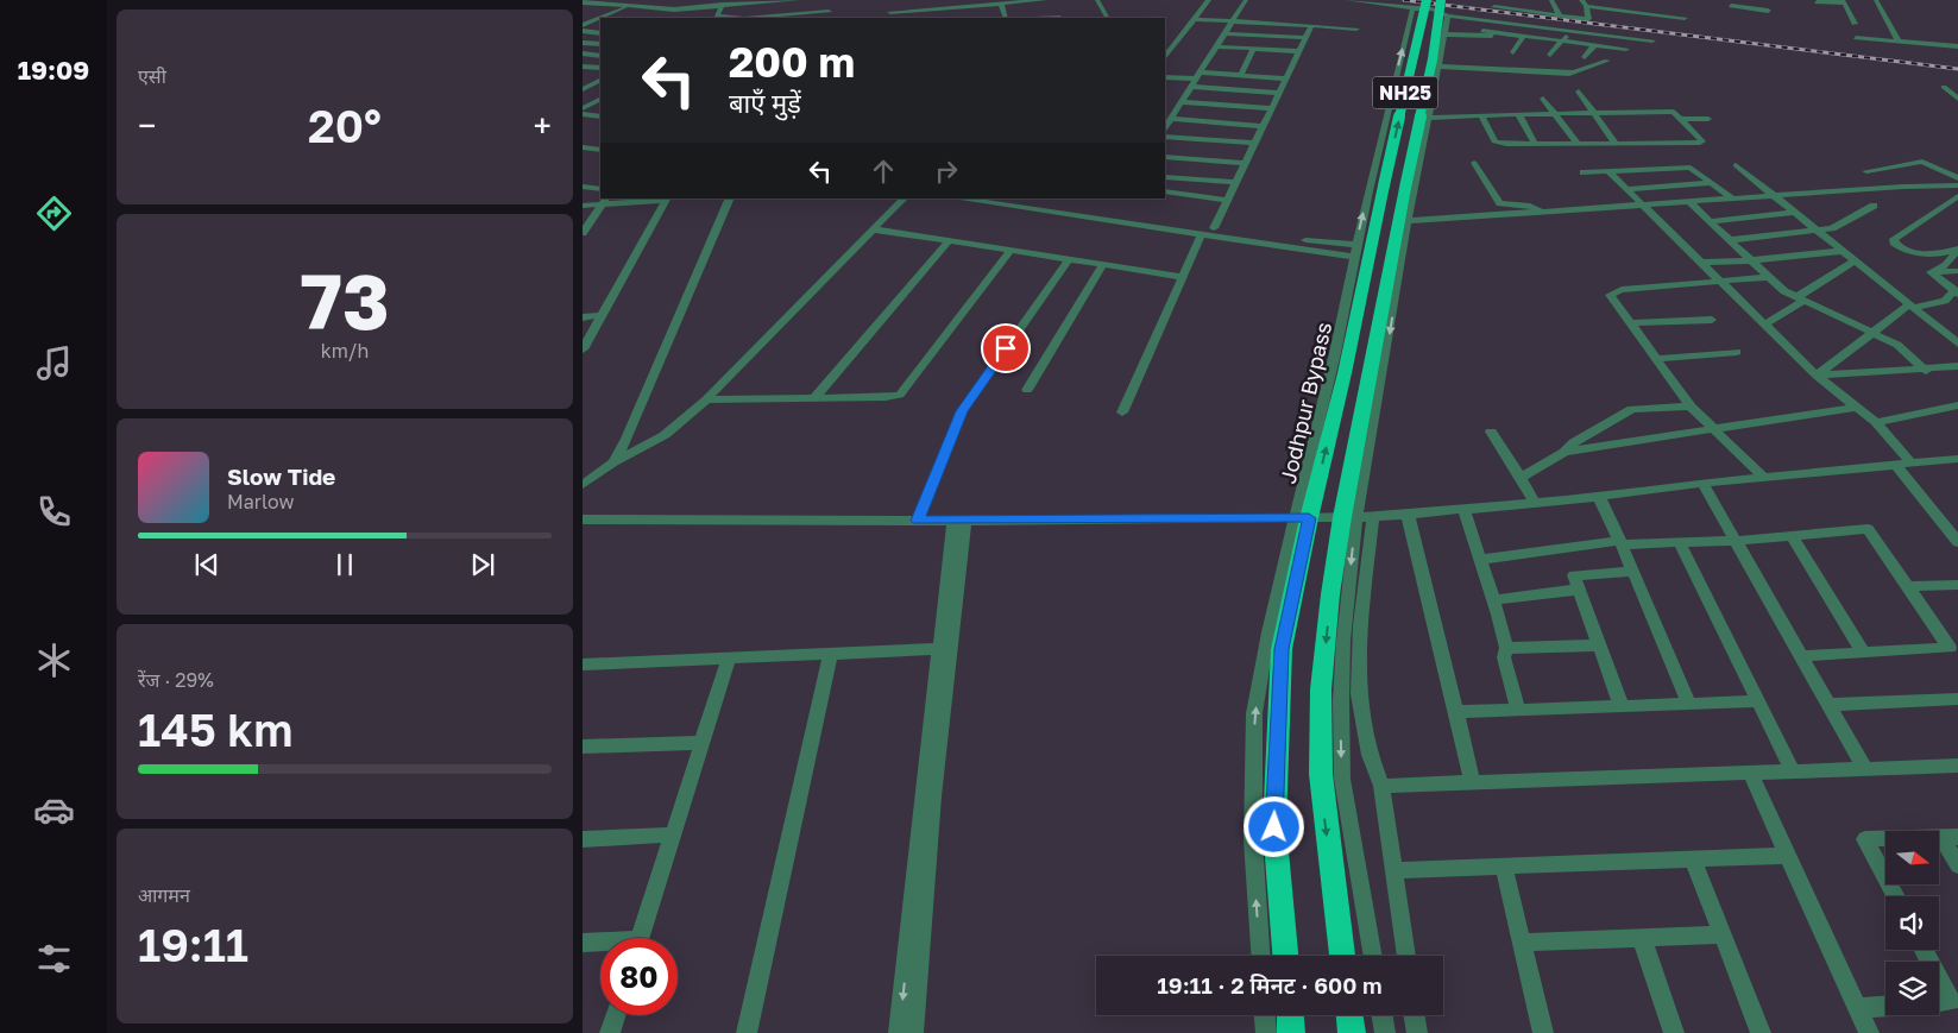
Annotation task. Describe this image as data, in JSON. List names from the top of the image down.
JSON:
{
  "streets": {
    "highway": ["NH25", "Jodhpur Bypass"]
  },
  "north": "right",
  "page": {
    "tabs": "19:09",
    "tile": [
      "एसी",
      ["73", "km/h"],
      ["रेंज · 29%", "145 km"],
      ["आगमन", "19:11"]
    ],
    "turn": ["200 m", "बाएँ मुड़ें"],
    "heat": ["−", "20°", "+"],
    "song": ["Slow Tide", "Marlow"],
    "limit": "80",
    "trip": "19:11 · 2 मिनट · 600 m"
  }
}
